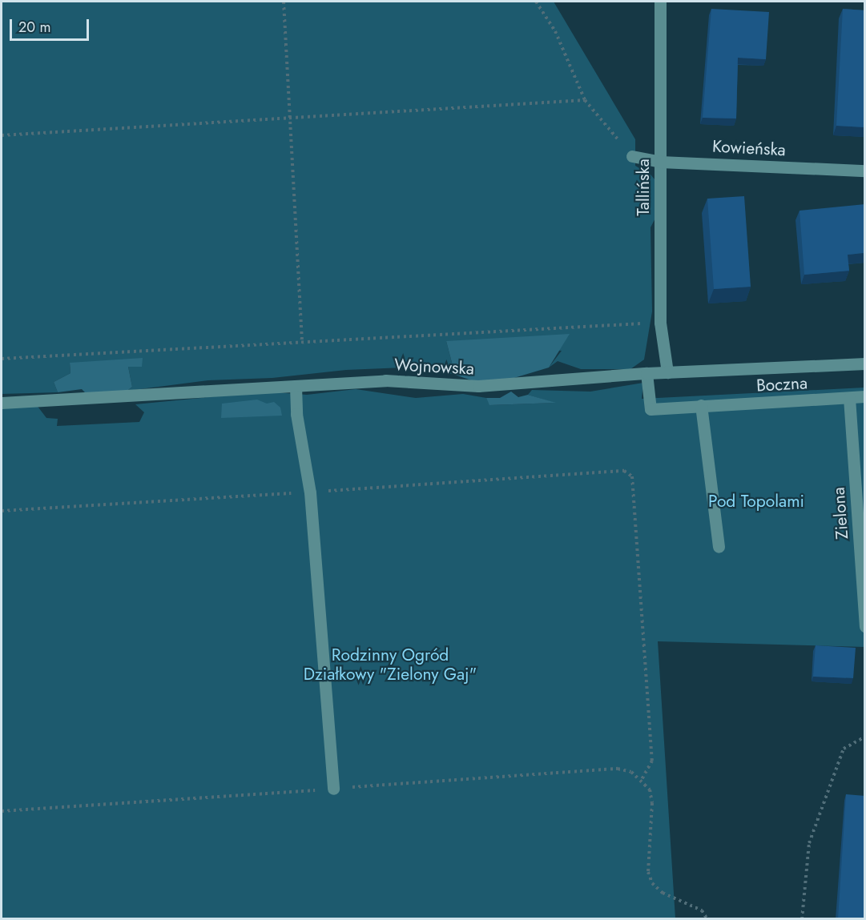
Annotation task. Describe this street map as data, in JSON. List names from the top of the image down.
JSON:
{
  "streets": {
    "street": [
      "Kowieńska",
      "Tallińska",
      "Wojnowska",
      "Boczna",
      "Zielona"
    ]
  },
  "crossings": [
    ["Kowieńska", "Tallińska"],
    ["Tallińska", "Wojnowska"],
    ["Wojnowska", "Boczna"],
    ["Boczna", "Zielona"]
  ],
  "parks": ["Pod Topolami", "Rodzinny Ogród Działkowy \"Zielony Gaj\""],
  "scale_bar": "20 m"
}
